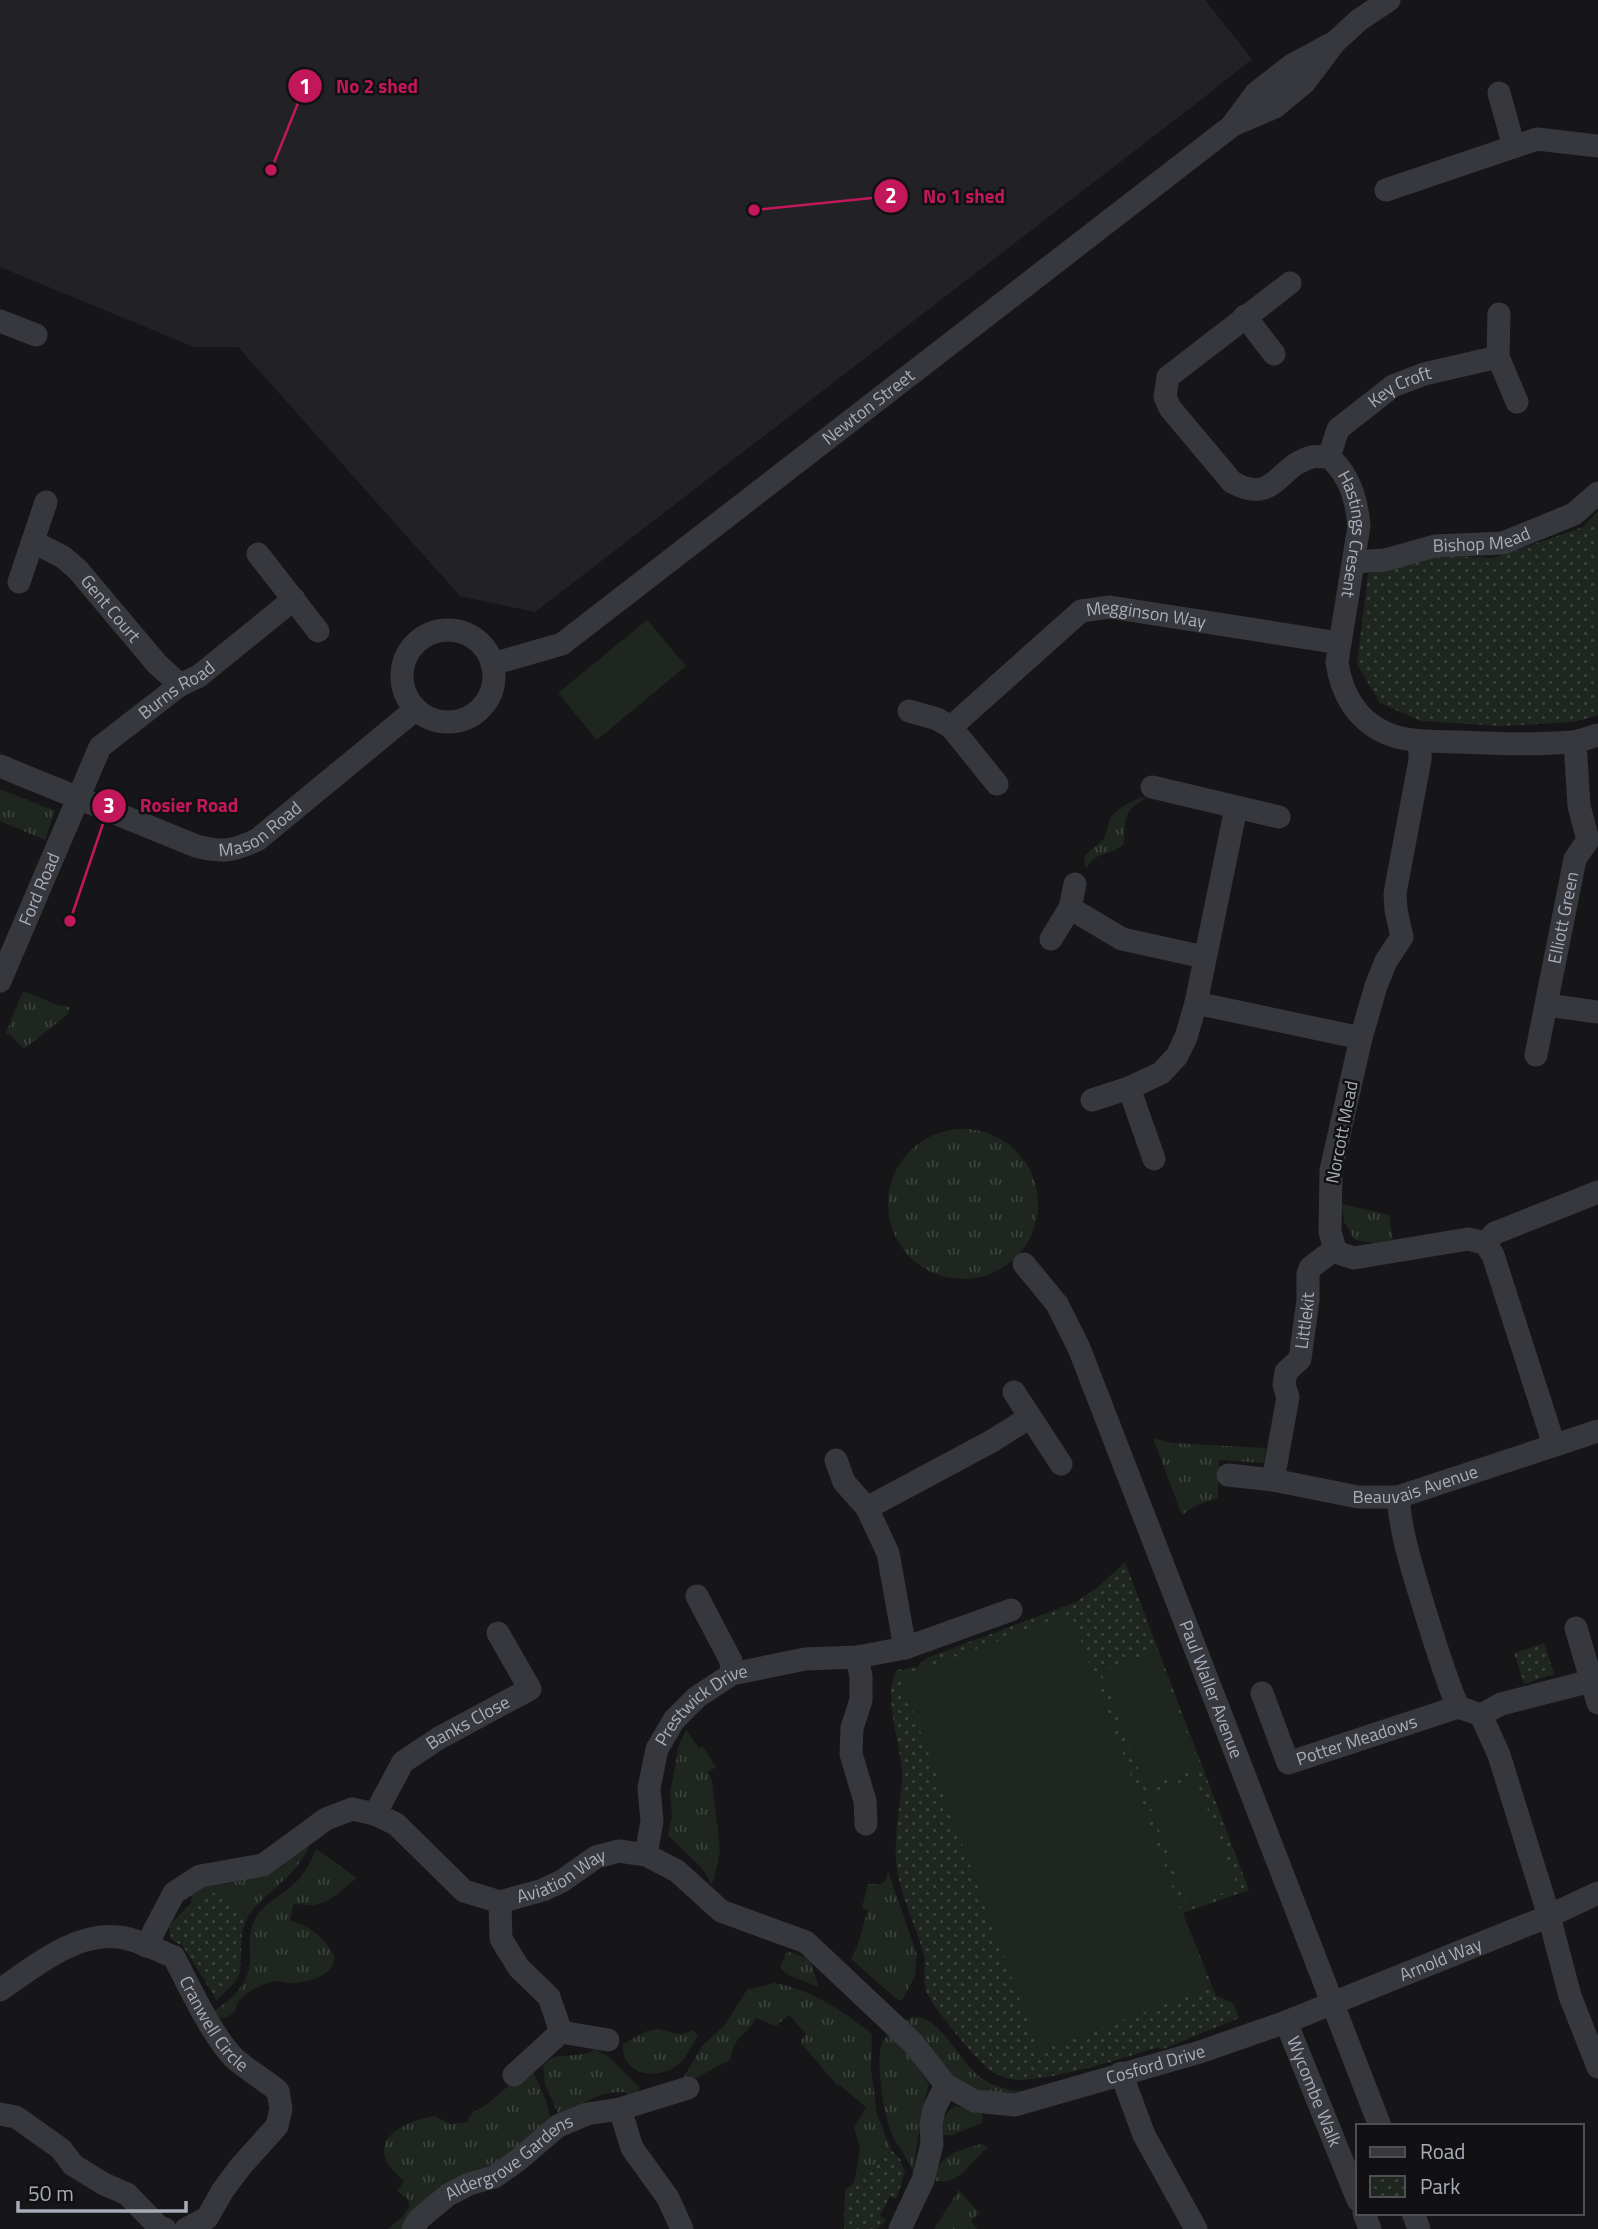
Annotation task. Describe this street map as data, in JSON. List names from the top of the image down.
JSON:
{
  "streets": {
    "street": [
      "Key Croft",
      "Newton Street",
      "Hastings Cresent",
      "Bishop Mead",
      "Gent Court",
      "Megginson Way",
      "Burns Road",
      "Mason Road",
      "Ford Road",
      "Elliott Green",
      "Norcott Mead",
      "Littlekit",
      "Beauvais Avenue",
      "Paul Waller Avenue",
      "Prestwick Drive",
      "Banks Close",
      "Potter Meadows",
      "Aviation Way",
      "Arnold Way",
      "Cranwell Circle",
      "Cosford Drive",
      "Wycombe Walk",
      "Aldergrove Gardens"
    ]
  },
  "crossings": [
    ["Key Croft", "Hastings Cresent"],
    ["Newton Street", "Mason Road"],
    ["Hastings Cresent", "Bishop Mead"],
    ["Hastings Cresent", "Megginson Way"],
    ["Hastings Cresent", "Elliott Green"],
    ["Hastings Cresent", "Norcott Mead"],
    ["Gent Court", "Burns Road"],
    ["Burns Road", "Mason Road"],
    ["Burns Road", "Ford Road"],
    ["Mason Road", "Ford Road"],
    ["Norcott Mead", "Littlekit"],
    ["Littlekit", "Beauvais Avenue"],
    ["Paul Waller Avenue", "Arnold Way"],
    ["Paul Waller Avenue", "Cosford Drive"],
    ["Prestwick Drive", "Aviation Way"],
    ["Banks Close", "Aviation Way"],
    ["Aviation Way", "Cosford Drive"],
    ["Arnold Way", "Cosford Drive"],
    ["Cosford Drive", "Wycombe Walk"]
  ],
  "places": ["No 2 shed", "No 1 shed", "Rosier Road"],
  "legend": ["Road", "Park"],
  "scale_bar": "50 m"
}
